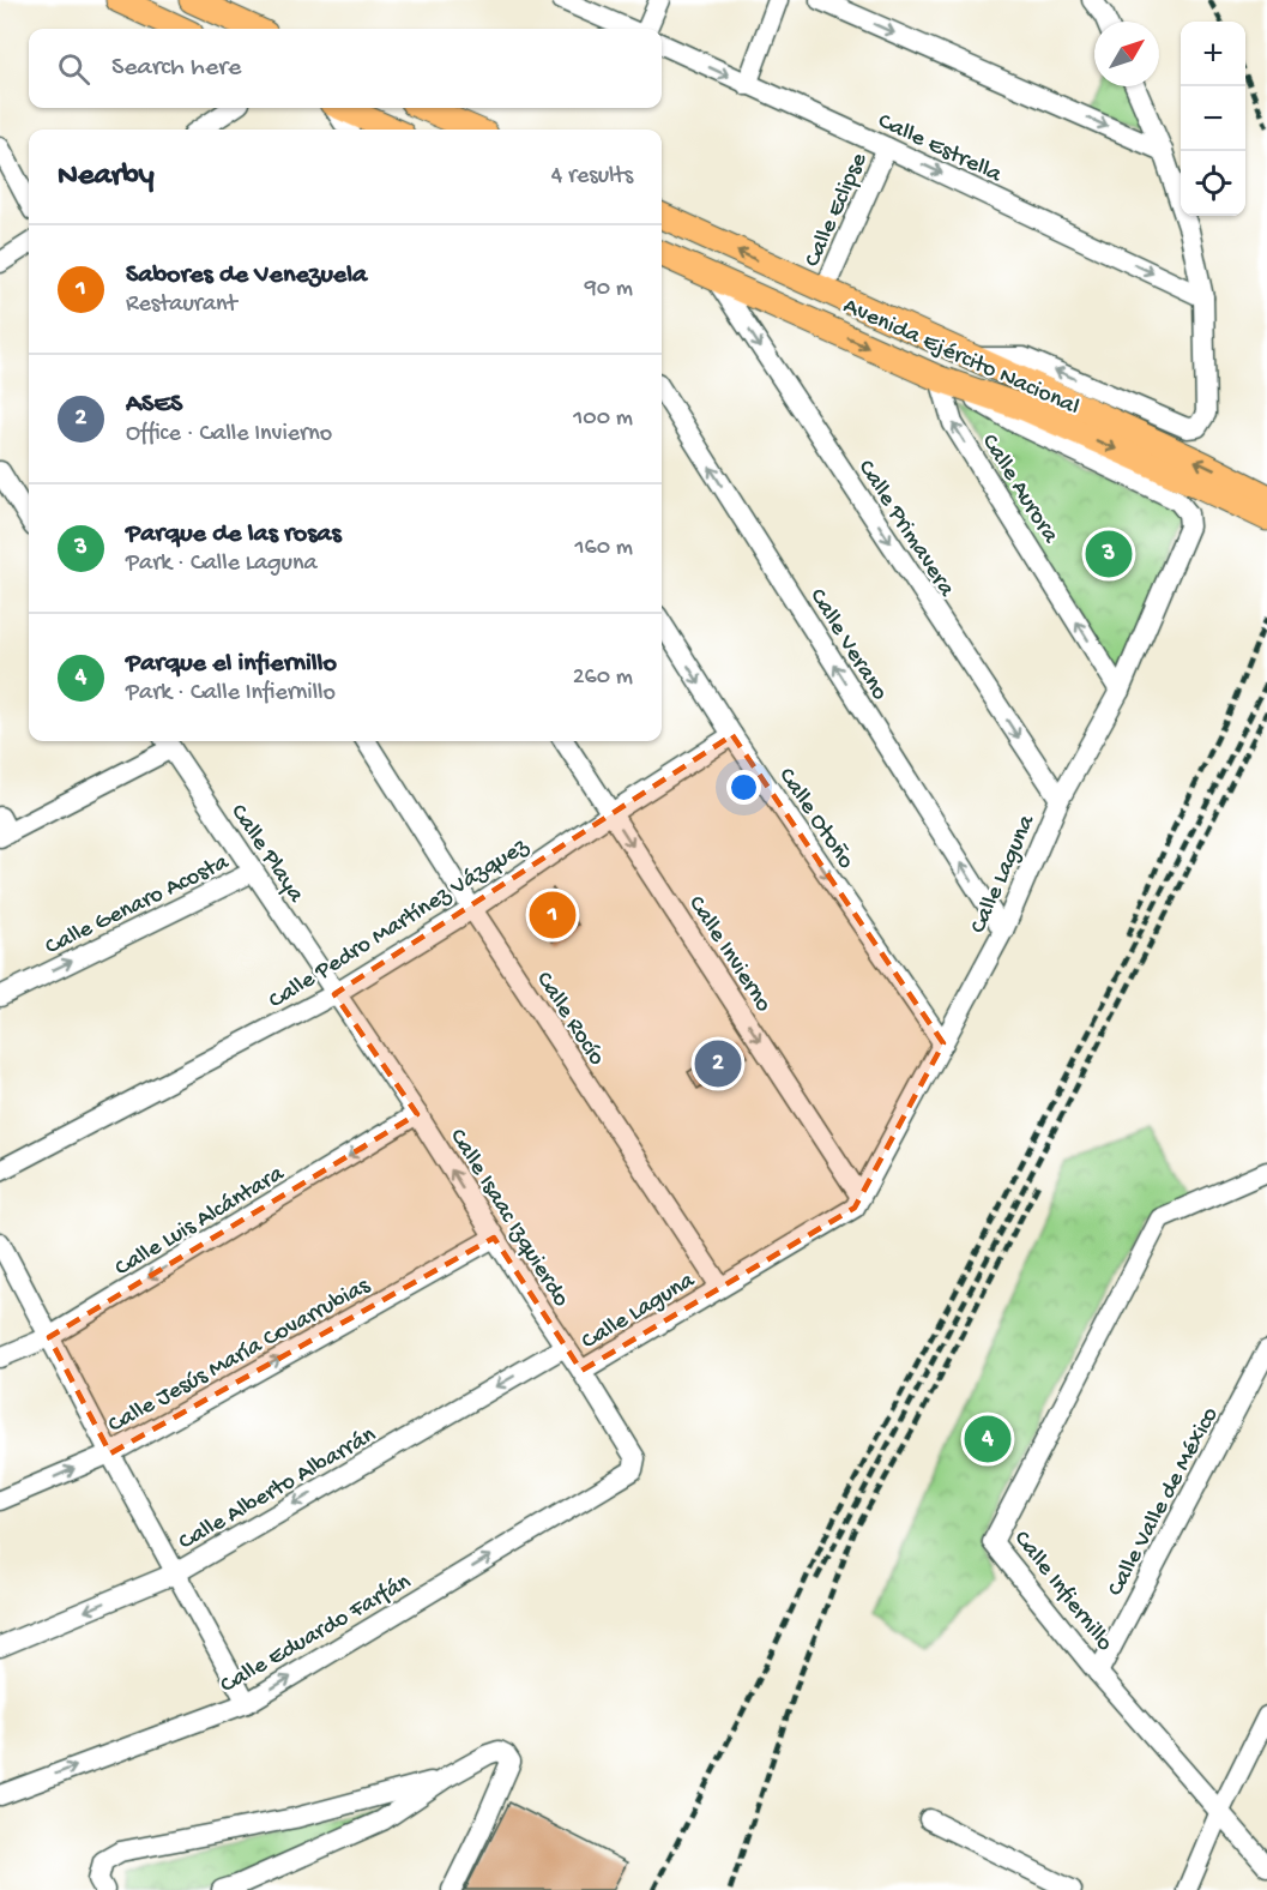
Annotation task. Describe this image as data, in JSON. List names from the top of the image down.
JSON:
{
  "streets": {
    "main road": ["Avenida Ejército Nacional"],
    "street": [
      "Calle Estrella",
      "Calle Eclipse",
      "Calle Aurora",
      "Calle Primavera",
      "Calle Verano",
      "Calle Otoño",
      "Calle Playa",
      "Calle Laguna",
      "Calle Genaro Acosta",
      "Calle Pedro Martínez Vázquez",
      "Calle Invierno",
      "Calle Rocío",
      "Calle Isaac Izquierdo",
      "Calle Luis Alcántara",
      "Calle Jesús María Covarrubias",
      "Calle Alberto Albarrán",
      "Calle Valle de México",
      "Calle Infiernillo",
      "Calle Eduardo Farfán"
    ]
  },
  "crossings": [
    ["Calle Estrella", "Calle Eclipse"],
    ["Calle Eclipse", "Avenida Ejército Nacional"],
    ["Avenida Ejército Nacional", "Calle Aurora"],
    ["Avenida Ejército Nacional", "Calle Primavera"],
    ["Avenida Ejército Nacional", "Calle Laguna"],
    ["Calle Aurora", "Calle Laguna"],
    ["Calle Primavera", "Calle Laguna"],
    ["Calle Verano", "Calle Laguna"],
    ["Calle Otoño", "Calle Laguna"],
    ["Calle Otoño", "Calle Pedro Martínez Vázquez"],
    ["Calle Playa", "Calle Genaro Acosta"],
    ["Calle Playa", "Calle Pedro Martínez Vázquez"],
    ["Calle Playa", "Calle Isaac Izquierdo"],
    ["Calle Laguna", "Calle Invierno"],
    ["Calle Laguna", "Calle Rocío"],
    ["Calle Laguna", "Calle Isaac Izquierdo"],
    ["Calle Pedro Martínez Vázquez", "Calle Invierno"],
    ["Calle Pedro Martínez Vázquez", "Calle Rocío"],
    ["Calle Pedro Martínez Vázquez", "Calle Isaac Izquierdo"],
    ["Calle Isaac Izquierdo", "Calle Luis Alcántara"],
    ["Calle Isaac Izquierdo", "Calle Jesús María Covarrubias"],
    ["Calle Isaac Izquierdo", "Calle Alberto Albarrán"],
    ["Calle Isaac Izquierdo", "Calle Eduardo Farfán"],
    ["Calle Valle de México", "Calle Infiernillo"]
  ],
  "one_way": [
    "Calle Aurora",
    "Calle Primavera",
    "Calle Verano",
    "Calle Otoño",
    "Calle Invierno",
    "Calle Luis Alcántara",
    "Calle Jesús María Covarrubias",
    "Calle Alberto Albarrán"
  ],
  "north": "top right",
  "page": {
    "map_buttons": ["+", "−"],
    "search": "Search here",
    "heading": ["Nearby", "4 results"],
    "list": [
      {
        "mark": "1",
        "name": "Sabores de Venezuela",
        "note": "Restaurant",
        "value": "90 m"
      },
      {
        "mark": "2",
        "name": "ASES",
        "note": "Office · Calle Invierno",
        "value": "100 m"
      },
      {
        "mark": "3",
        "name": "Parque de las rosas",
        "note": "Park · Calle Laguna",
        "value": "160 m"
      },
      {
        "mark": "4",
        "name": "Parque el infiernillo",
        "note": "Park · Calle Infiernillo",
        "value": "260 m"
      }
    ],
    "pins": [
      "3",
      "1",
      "2",
      "4"
    ]
  }
}
